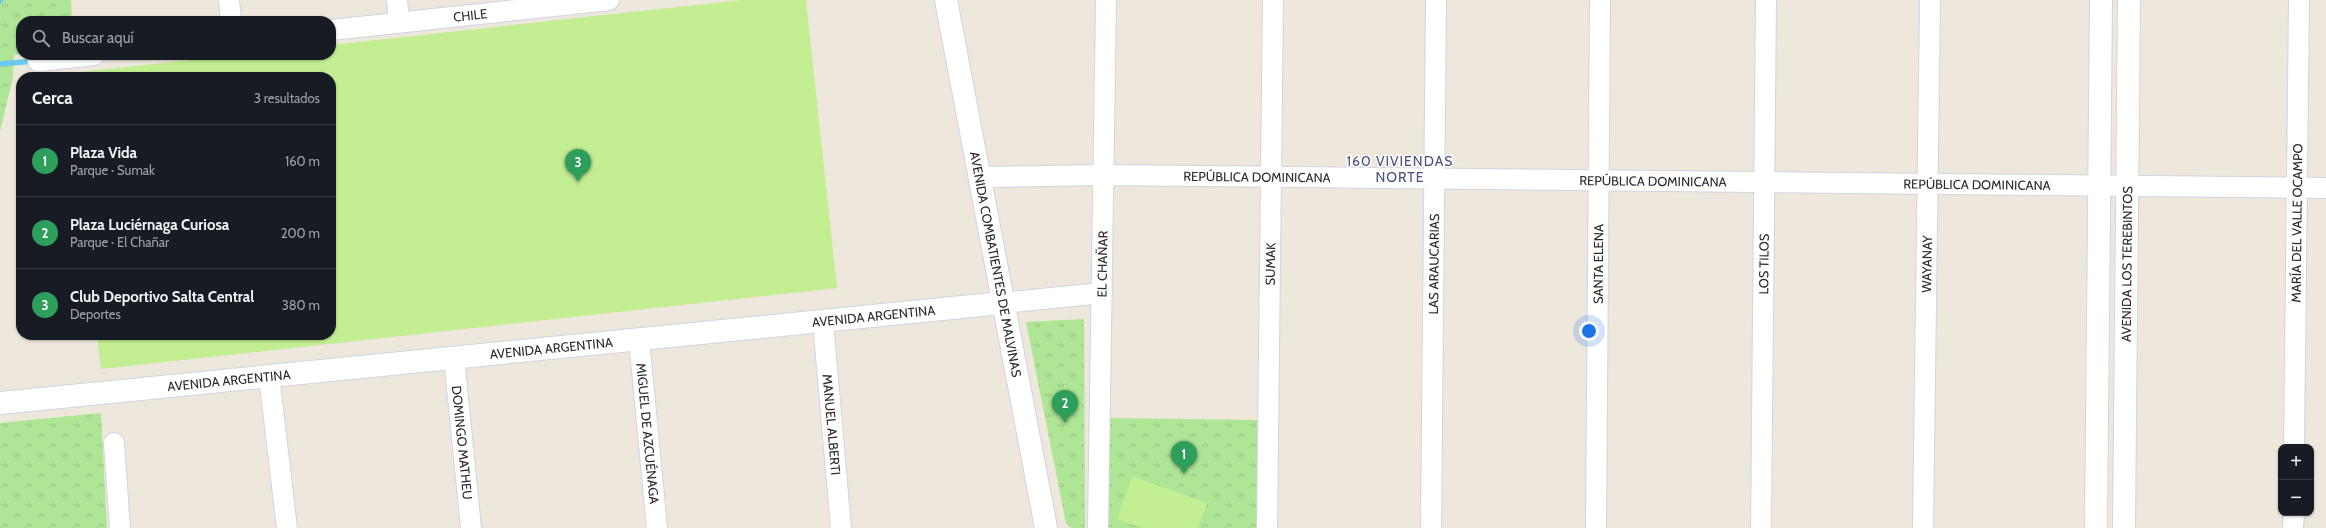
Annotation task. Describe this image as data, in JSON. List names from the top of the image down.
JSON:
{
  "streets": {
    "street": [
      "CHILE",
      "REPÚBLICA DOMINICANA",
      "MARÍA DEL VALLE OCAMPO",
      "AVENIDA COMBATIENTES DE MALVINAS",
      "EL CHAÑAR",
      "SUMAK",
      "LAS ARAUCARIAS",
      "SANTA ELENA",
      "LOS TILOS",
      "WAYANAY",
      "AVENIDA LOS TEREBINTOS",
      "AVENIDA ARGENTINA",
      "MANUEL ALBERTI",
      "MIGUEL DE AZCUÉNAGA",
      "DOMINGO MATHEU"
    ]
  },
  "crossings": [
    ["REPÚBLICA DOMINICANA", "MARÍA DEL VALLE OCAMPO"],
    ["REPÚBLICA DOMINICANA", "AVENIDA COMBATIENTES DE MALVINAS"],
    ["REPÚBLICA DOMINICANA", "EL CHAÑAR"],
    ["REPÚBLICA DOMINICANA", "SUMAK"],
    ["REPÚBLICA DOMINICANA", "LAS ARAUCARIAS"],
    ["REPÚBLICA DOMINICANA", "SANTA ELENA"],
    ["REPÚBLICA DOMINICANA", "LOS TILOS"],
    ["REPÚBLICA DOMINICANA", "WAYANAY"],
    ["REPÚBLICA DOMINICANA", "AVENIDA LOS TEREBINTOS"],
    ["AVENIDA COMBATIENTES DE MALVINAS", "AVENIDA ARGENTINA"],
    ["EL CHAÑAR", "AVENIDA ARGENTINA"],
    ["AVENIDA ARGENTINA", "MANUEL ALBERTI"],
    ["AVENIDA ARGENTINA", "MIGUEL DE AZCUÉNAGA"],
    ["AVENIDA ARGENTINA", "DOMINGO MATHEU"]
  ],
  "districts": ["160 VIVIENDAS NORTE"],
  "page": {
    "search": "Buscar aquí",
    "heading": ["Cerca", "3 resultados"],
    "list": [
      {
        "mark": "1",
        "name": "Plaza Vida",
        "note": "Parque · Sumak",
        "value": "160 m"
      },
      {
        "mark": "2",
        "name": "Plaza Luciérnaga Curiosa",
        "note": "Parque · El Chañar",
        "value": "200 m"
      },
      {
        "mark": "3",
        "name": "Club Deportivo Salta Central",
        "note": "Deportes",
        "value": "380 m"
      }
    ],
    "pins": ["3", "2", "1"],
    "map_buttons": ["+", "−"]
  }
}
